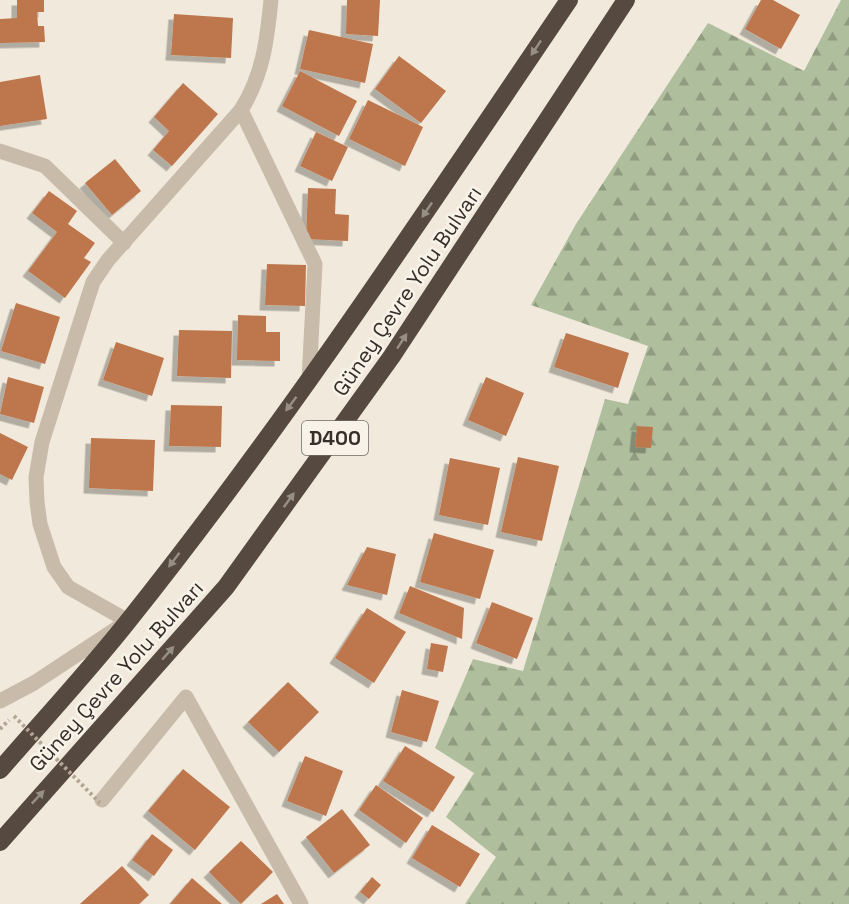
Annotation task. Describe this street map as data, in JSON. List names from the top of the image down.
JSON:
{
  "streets": {
    "highway": ["Güney Çevre Yolu Bulvarı", "D400"]
  }
}
